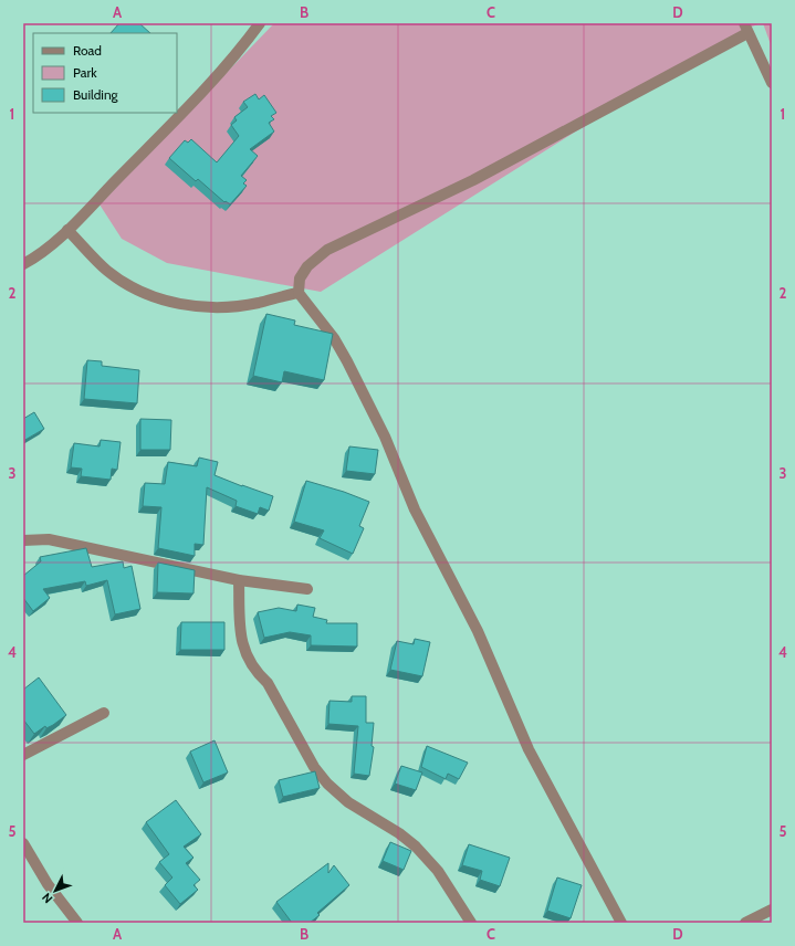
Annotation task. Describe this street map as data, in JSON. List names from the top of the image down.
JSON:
{
  "legend": ["Road", "Park", "Building"],
  "north": "bottom left",
  "grid": {
    "columns": [
      "A",
      "B",
      "C",
      "D"
    ],
    "rows": [
      "1",
      "2",
      "3",
      "4",
      "5"
    ]
  }
}
